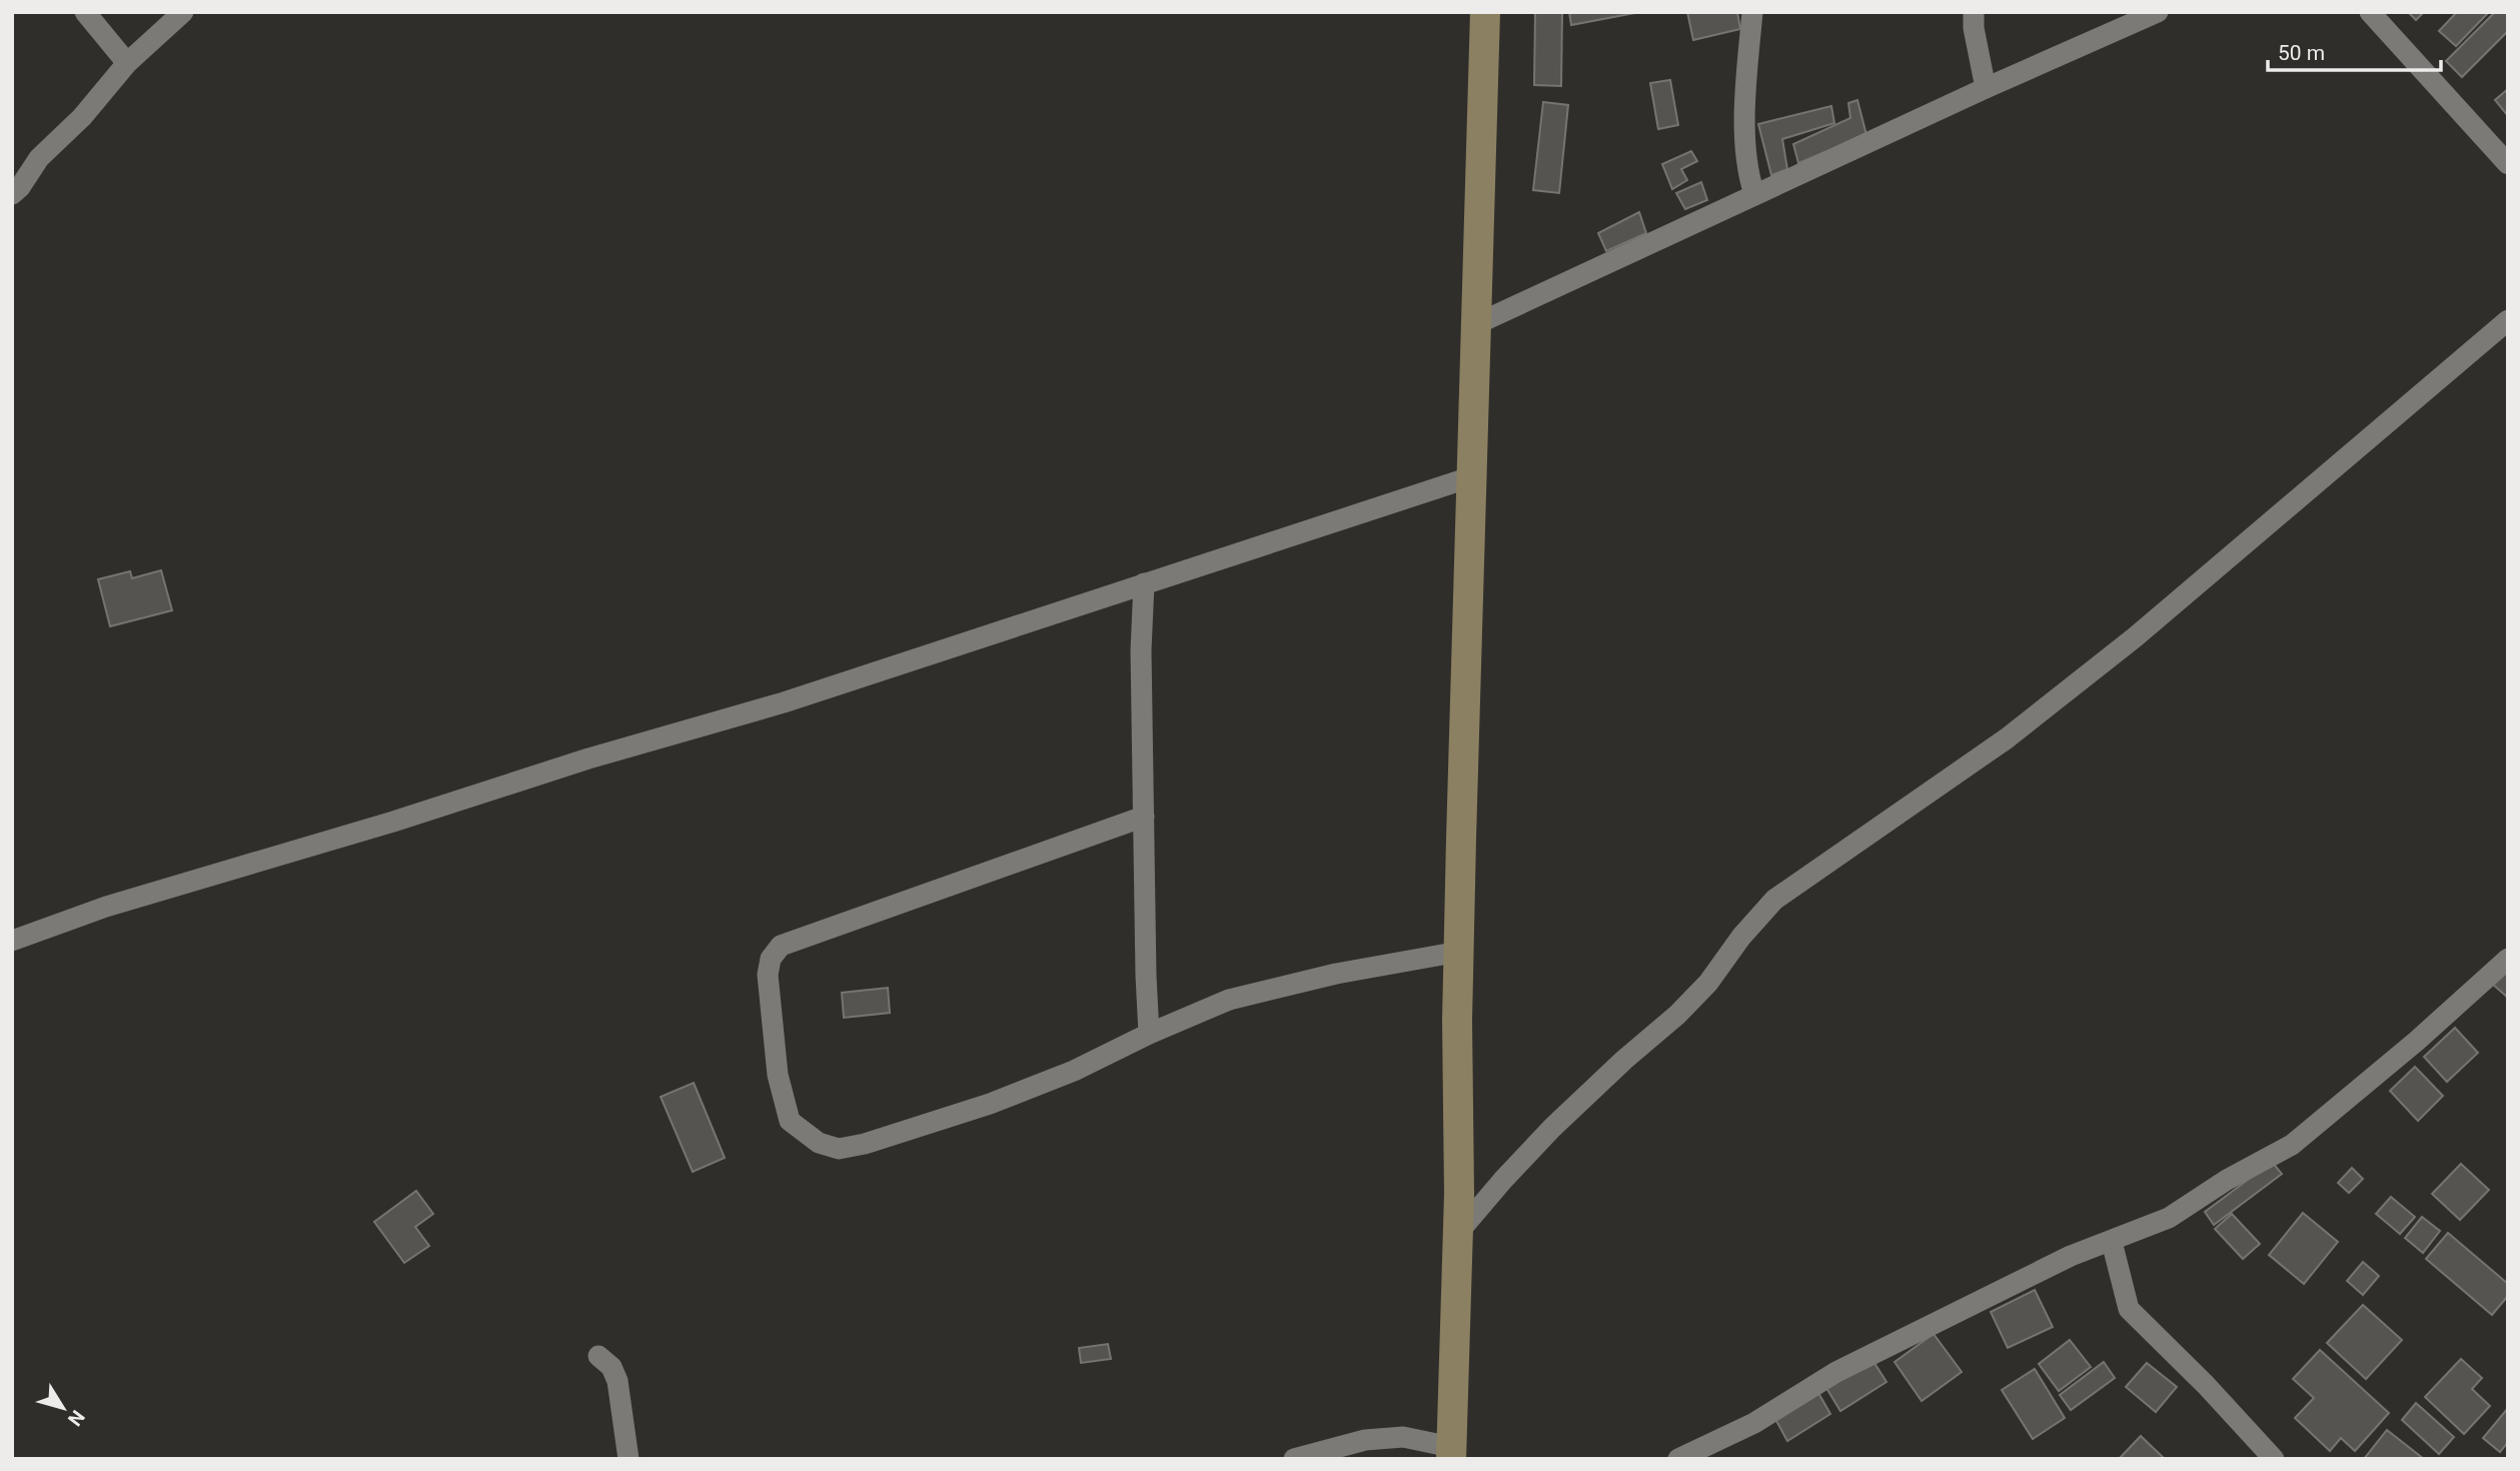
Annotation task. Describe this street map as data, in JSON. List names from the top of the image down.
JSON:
{
  "scale_bar": "50 m",
  "north": "bottom right"
}
